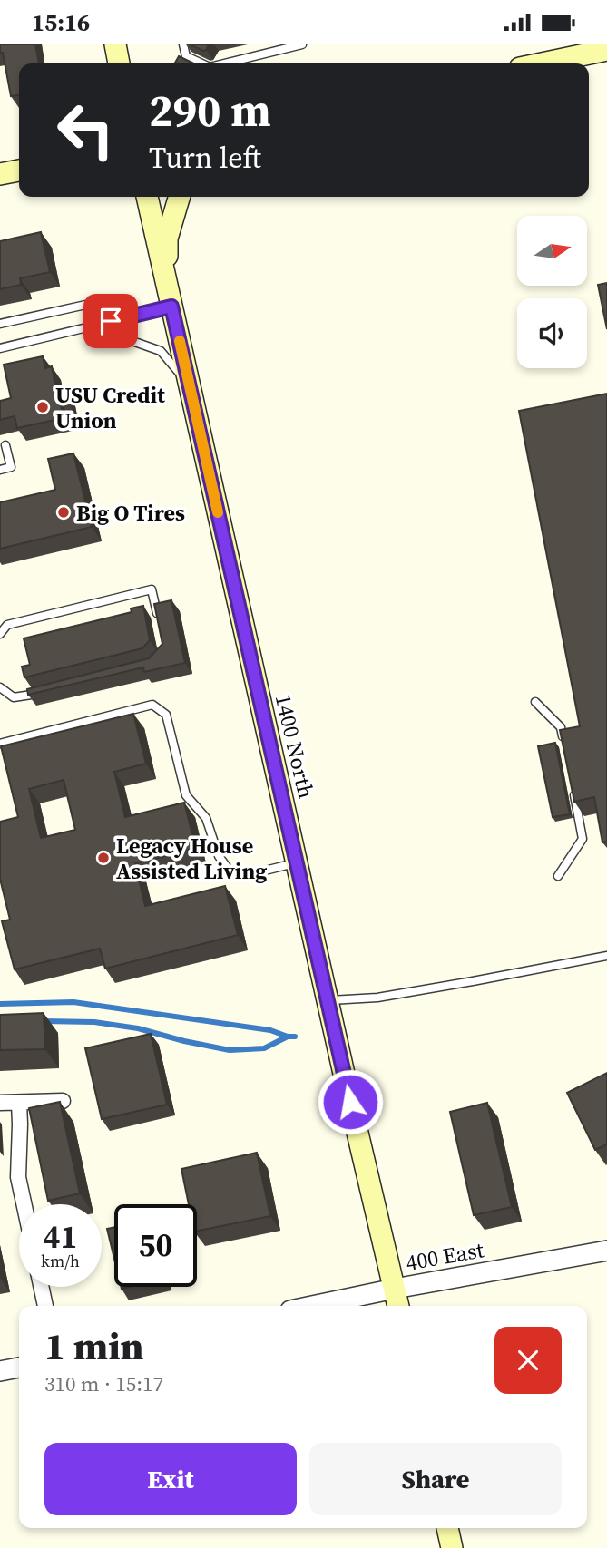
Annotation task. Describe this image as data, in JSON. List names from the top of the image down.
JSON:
{
  "streets": {
    "main road": ["1400 North"],
    "street": ["400 East"]
  },
  "crossings": [
    ["1400 North", "400 East"]
  ],
  "places": ["USU Credit Union", "Big O Tires", "Legacy House Assisted Living"],
  "north": "right",
  "page": {
    "status": "15:16",
    "turn": ["290 m", "Turn left"],
    "speed": "41 km/h",
    "limit": "50",
    "heading": ["1 min", "310 m · 15:17"],
    "buttons": ["Exit", "Share"]
  }
}
